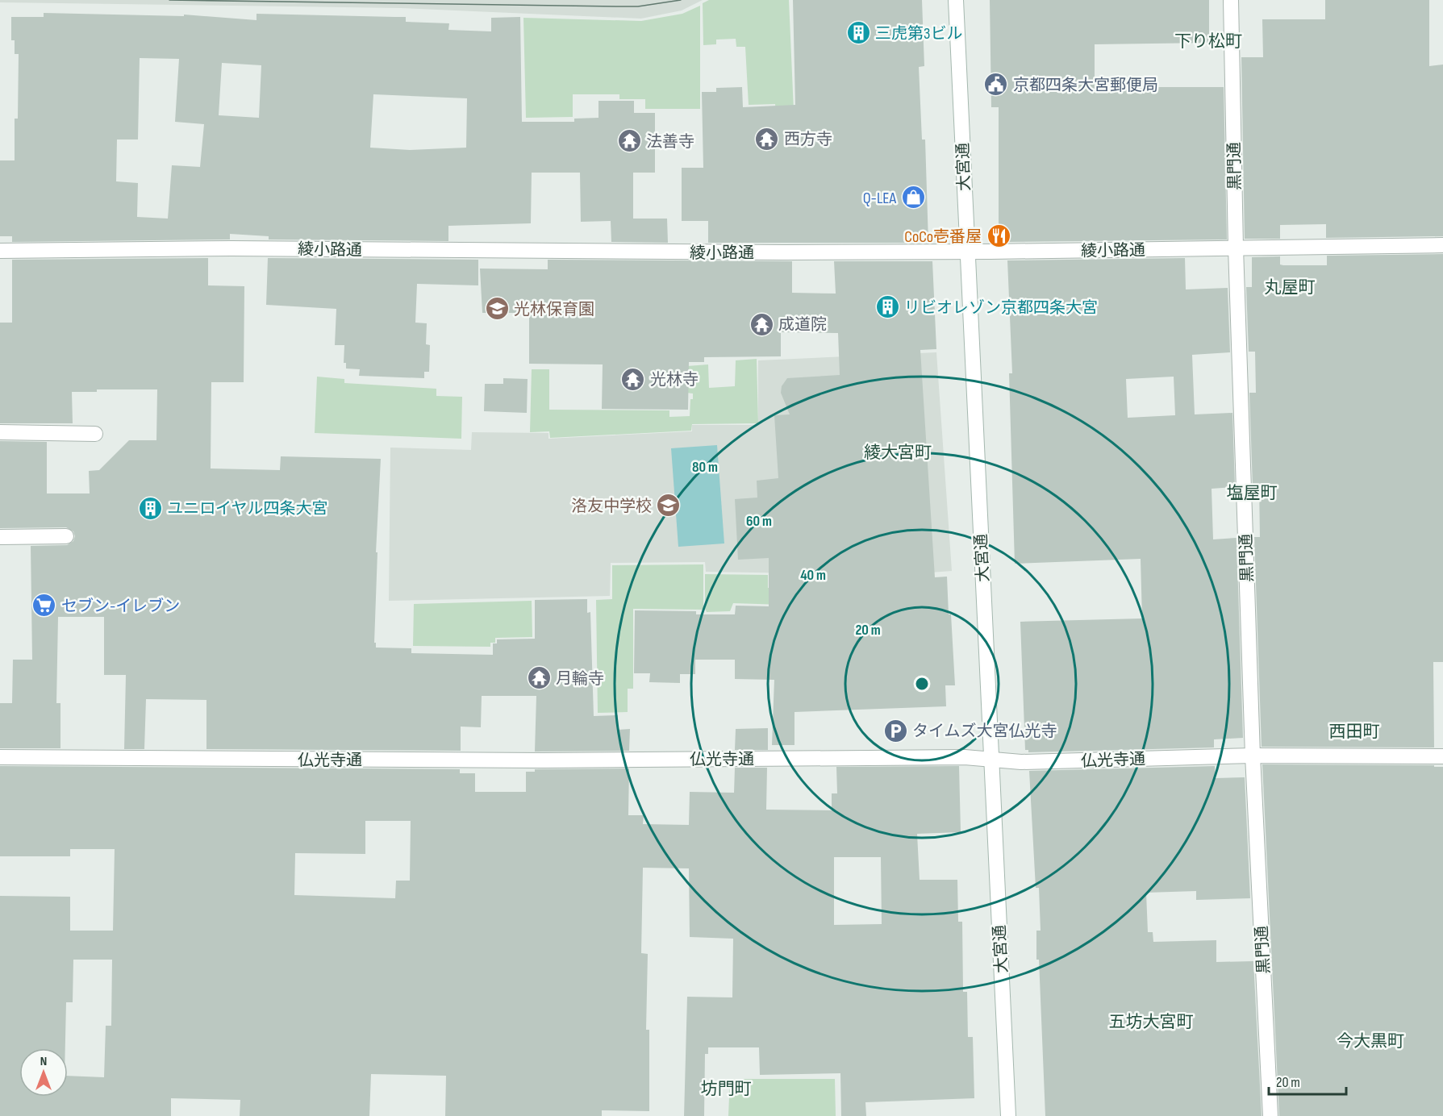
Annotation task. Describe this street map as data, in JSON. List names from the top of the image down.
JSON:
{
  "streets": {
    "street": [
      "黒門通",
      "大宮通",
      "綾小路通",
      "仏光寺通"
    ]
  },
  "crossings": [
    ["黒門通", "綾小路通"],
    ["黒門通", "仏光寺通"],
    ["大宮通", "綾小路通"],
    ["大宮通", "仏光寺通"]
  ],
  "districts": [
    "下り松町",
    "丸屋町",
    "綾大宮町",
    "塩屋町",
    "西田町",
    "五坊大宮町",
    "今大黒町",
    "坊門町"
  ],
  "places": {
    "building": ["三虎第3ビル", "リビオレゾン京都四条大宮", "ユニロイヤル四条大宮"],
    "public building": ["京都四条大宮郵便局"],
    "temple": [
      "西方寺",
      "法善寺",
      "成道院",
      "光林寺",
      "月輪寺"
    ],
    "shop": ["Q-LEA"],
    "restaurant": ["CoCo壱番屋"],
    "school or university": ["光林保育園", "洛友中学校"],
    "supermarket": ["セブン-イレブン"],
    "parking": ["タイムズ大宮仏光寺"]
  },
  "scale_bar": "20 m",
  "north": "top",
  "rings": [
    "80 m",
    "60 m",
    "40 m",
    "20 m"
  ]
}
